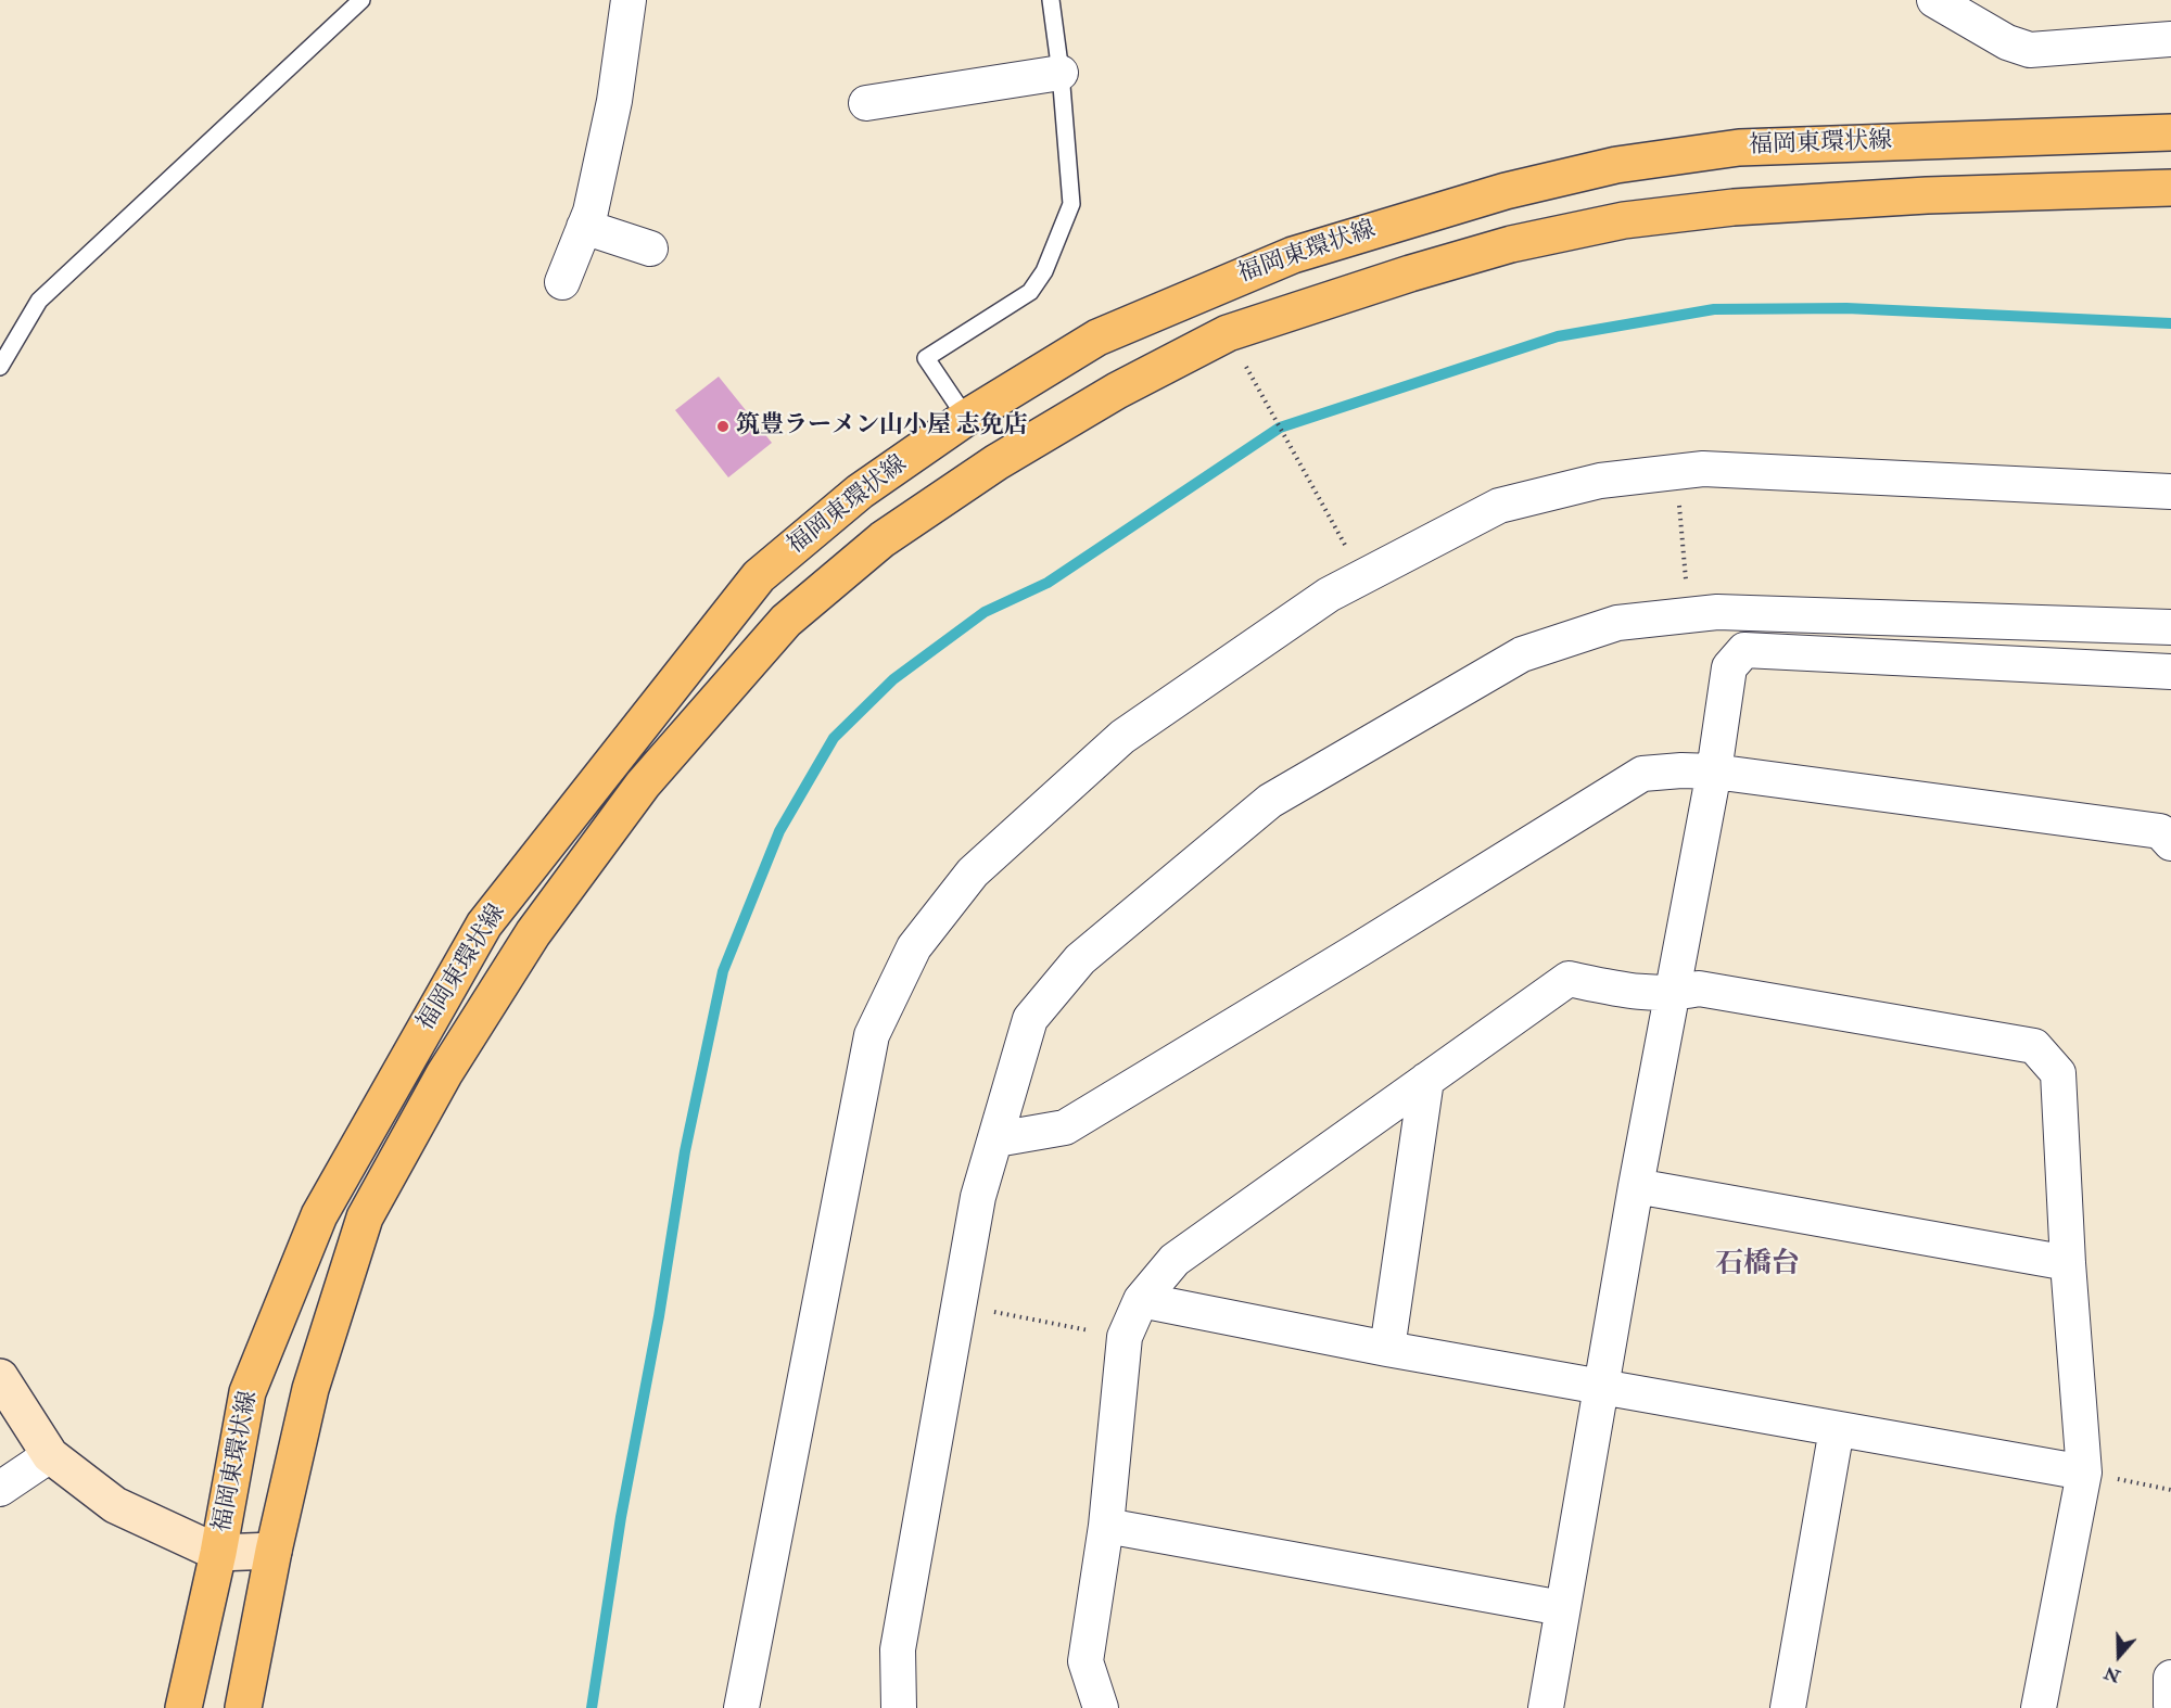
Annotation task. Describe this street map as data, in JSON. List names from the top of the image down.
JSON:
{
  "streets": {
    "main road": ["福岡東環状線"]
  },
  "districts": ["石橋台"],
  "places": ["筑豊ラーメン山小屋 志免店"],
  "north": "bottom"
}
